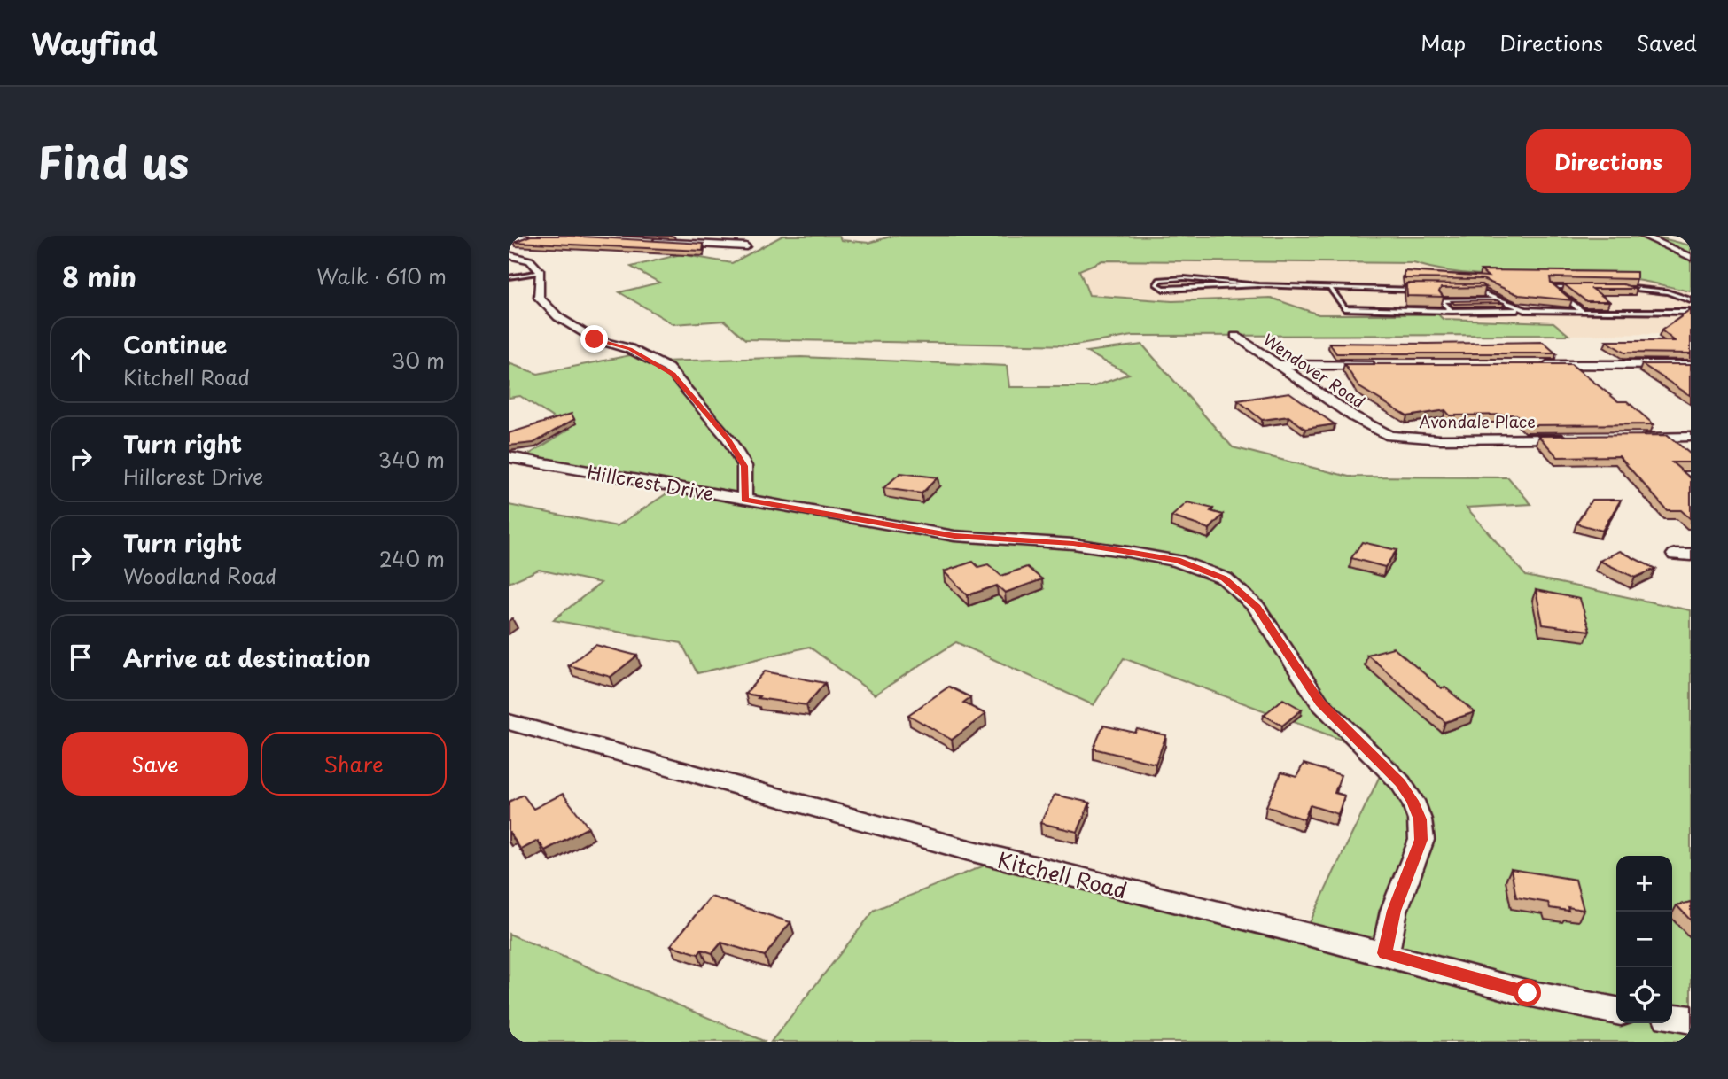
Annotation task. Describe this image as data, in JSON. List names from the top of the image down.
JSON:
{
  "streets": {
    "street": [
      "Wendover Road",
      "Avondale Place",
      "Hillcrest Drive",
      "Kitchell Road"
    ]
  },
  "crossings": [
    ["Wendover Road", "Avondale Place"],
    ["Hillcrest Drive", "Kitchell Road"]
  ],
  "page": {
    "header": "Wayfind",
    "nav": ["Map", "Directions", "Saved"],
    "title": "Find us",
    "buttons": [
      "Directions",
      ["Save", "Share"]
    ],
    "heading": ["8 min", "Walk · 610 m"],
    "list": [
      ["Continue", "Kitchell Road", "30 m"],
      ["Turn right", "Hillcrest Drive", "340 m"],
      ["Turn right", "Woodland Road", "240 m"],
      "Arrive at destination"
    ],
    "map_buttons": ["+", "−"]
  }
}
